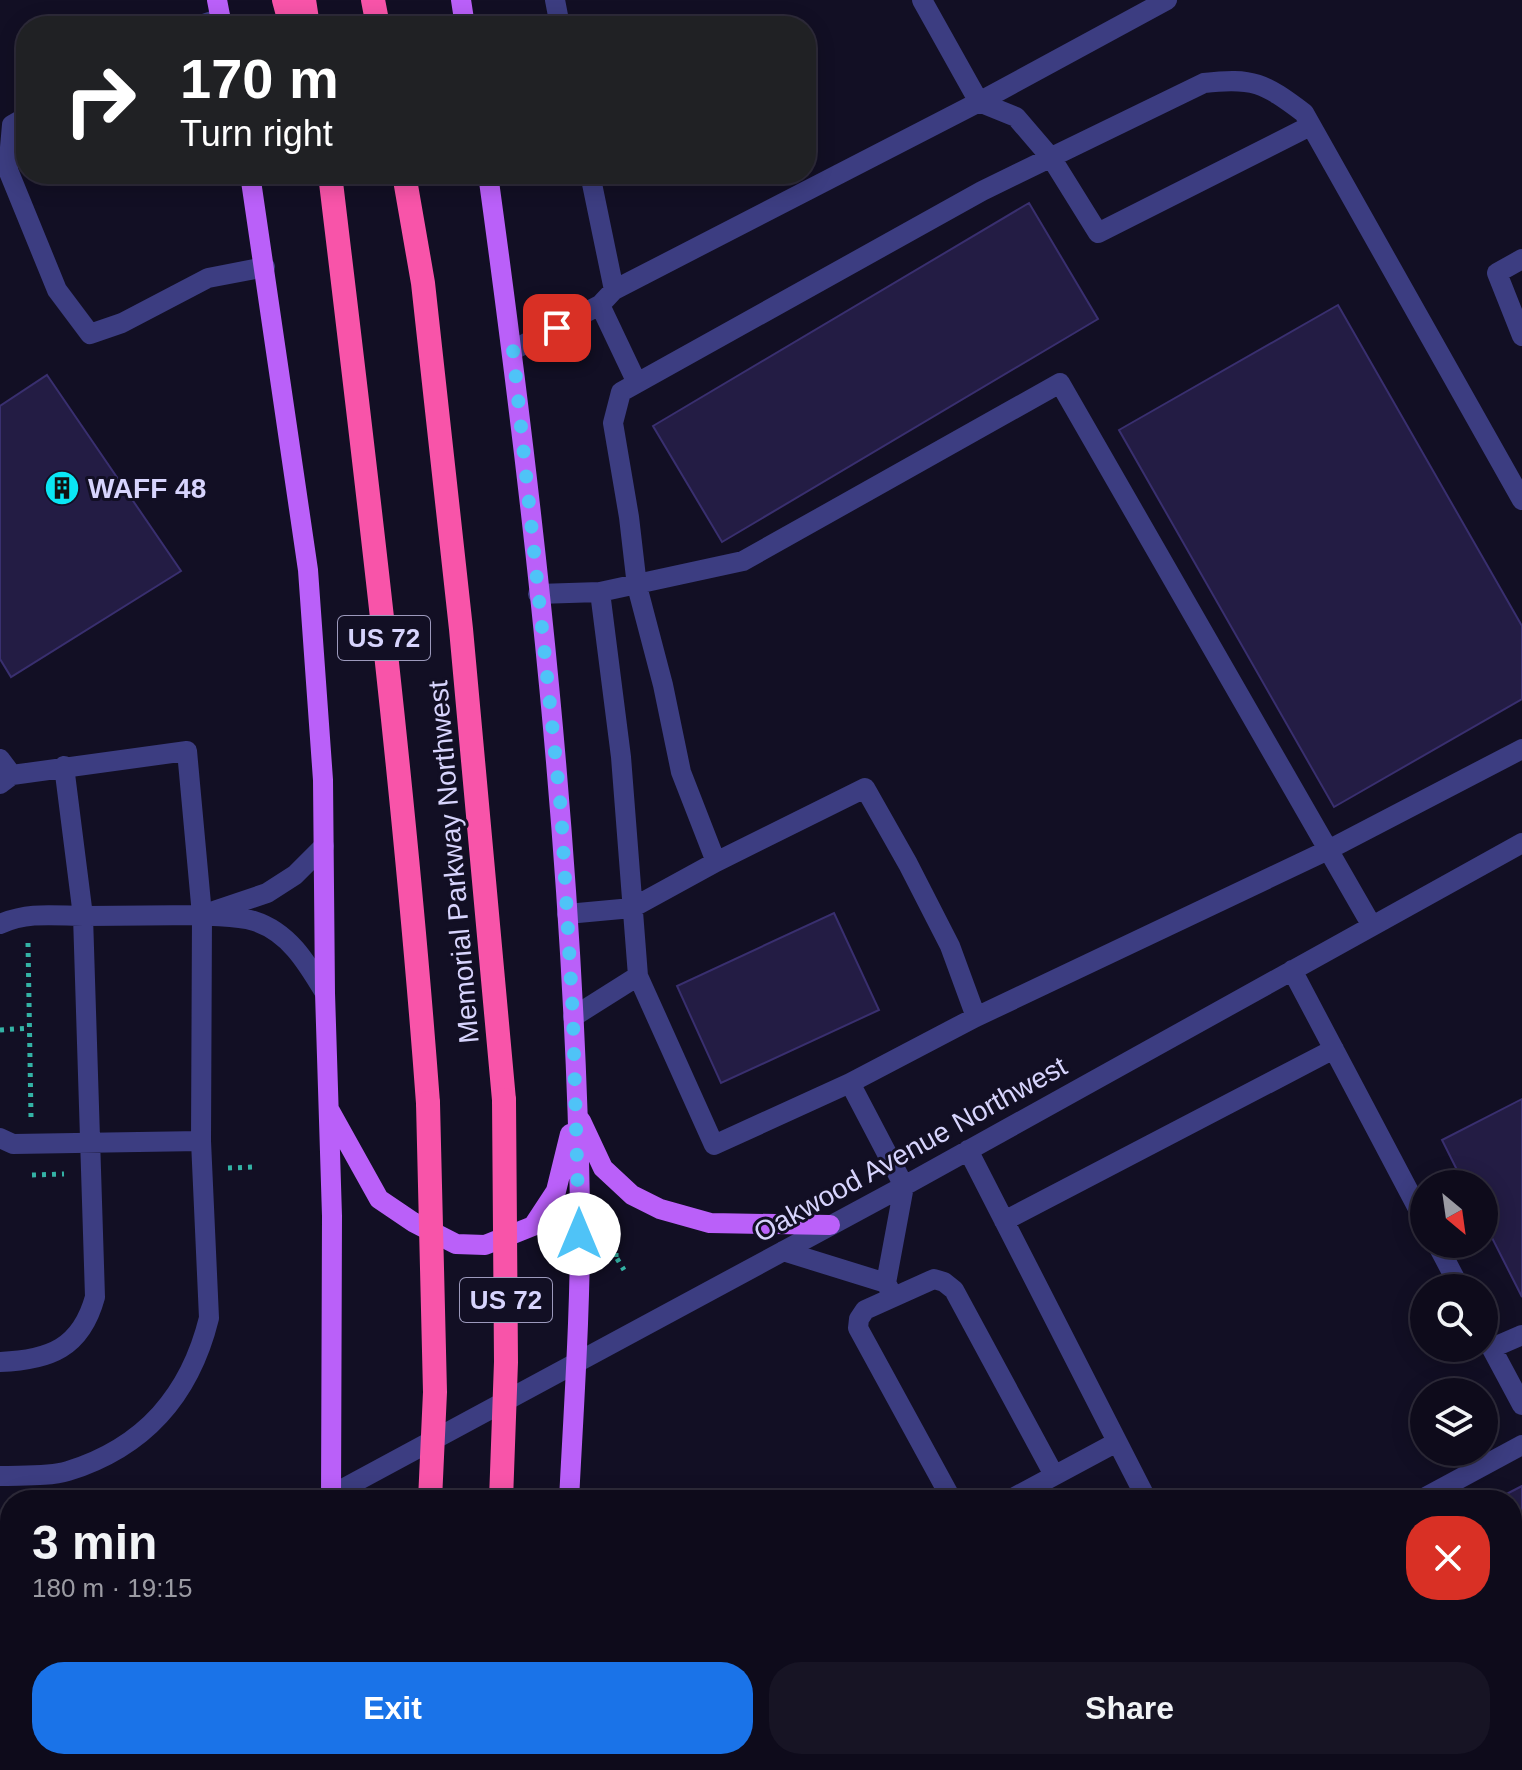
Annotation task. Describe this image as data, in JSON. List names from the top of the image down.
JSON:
{
  "streets": {
    "highway": ["US 72", "Memorial Parkway Northwest"],
    "street": ["Oakwood Avenue Northwest"]
  },
  "places": {
    "building": ["WAFF 48"]
  },
  "north": "bottom right",
  "page": {
    "turn": ["170 m", "Turn right"],
    "heading": ["3 min", "180 m · 19:15"],
    "buttons": ["Exit", "Share"]
  }
}
